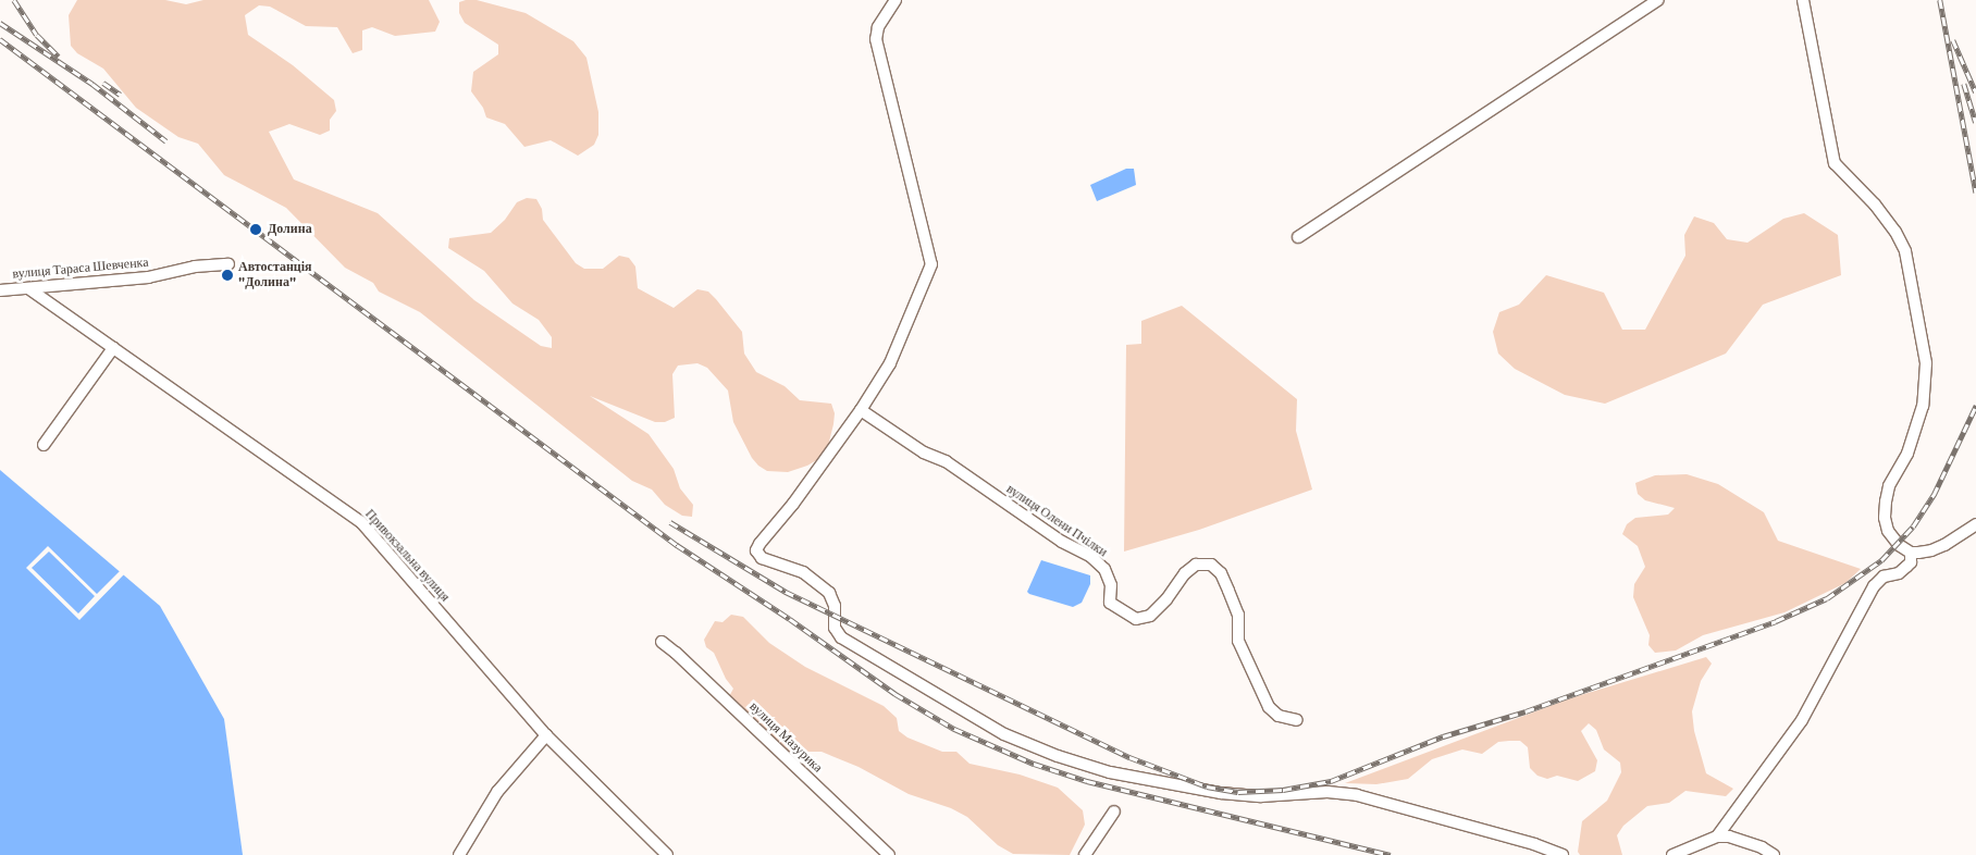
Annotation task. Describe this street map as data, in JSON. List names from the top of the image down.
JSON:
{
  "streets": {
    "street": [
      "вулиця Тараса Шевченка",
      "вулиця Олени Пчілки",
      "Привокзальна вулиця",
      "вулиця Мазурика"
    ]
  },
  "crossings": [
    ["вулиця Тараса Шевченка", "Привокзальна вулиця"]
  ],
  "places": ["Долина", "Автостанція \"Долина\""]
}
